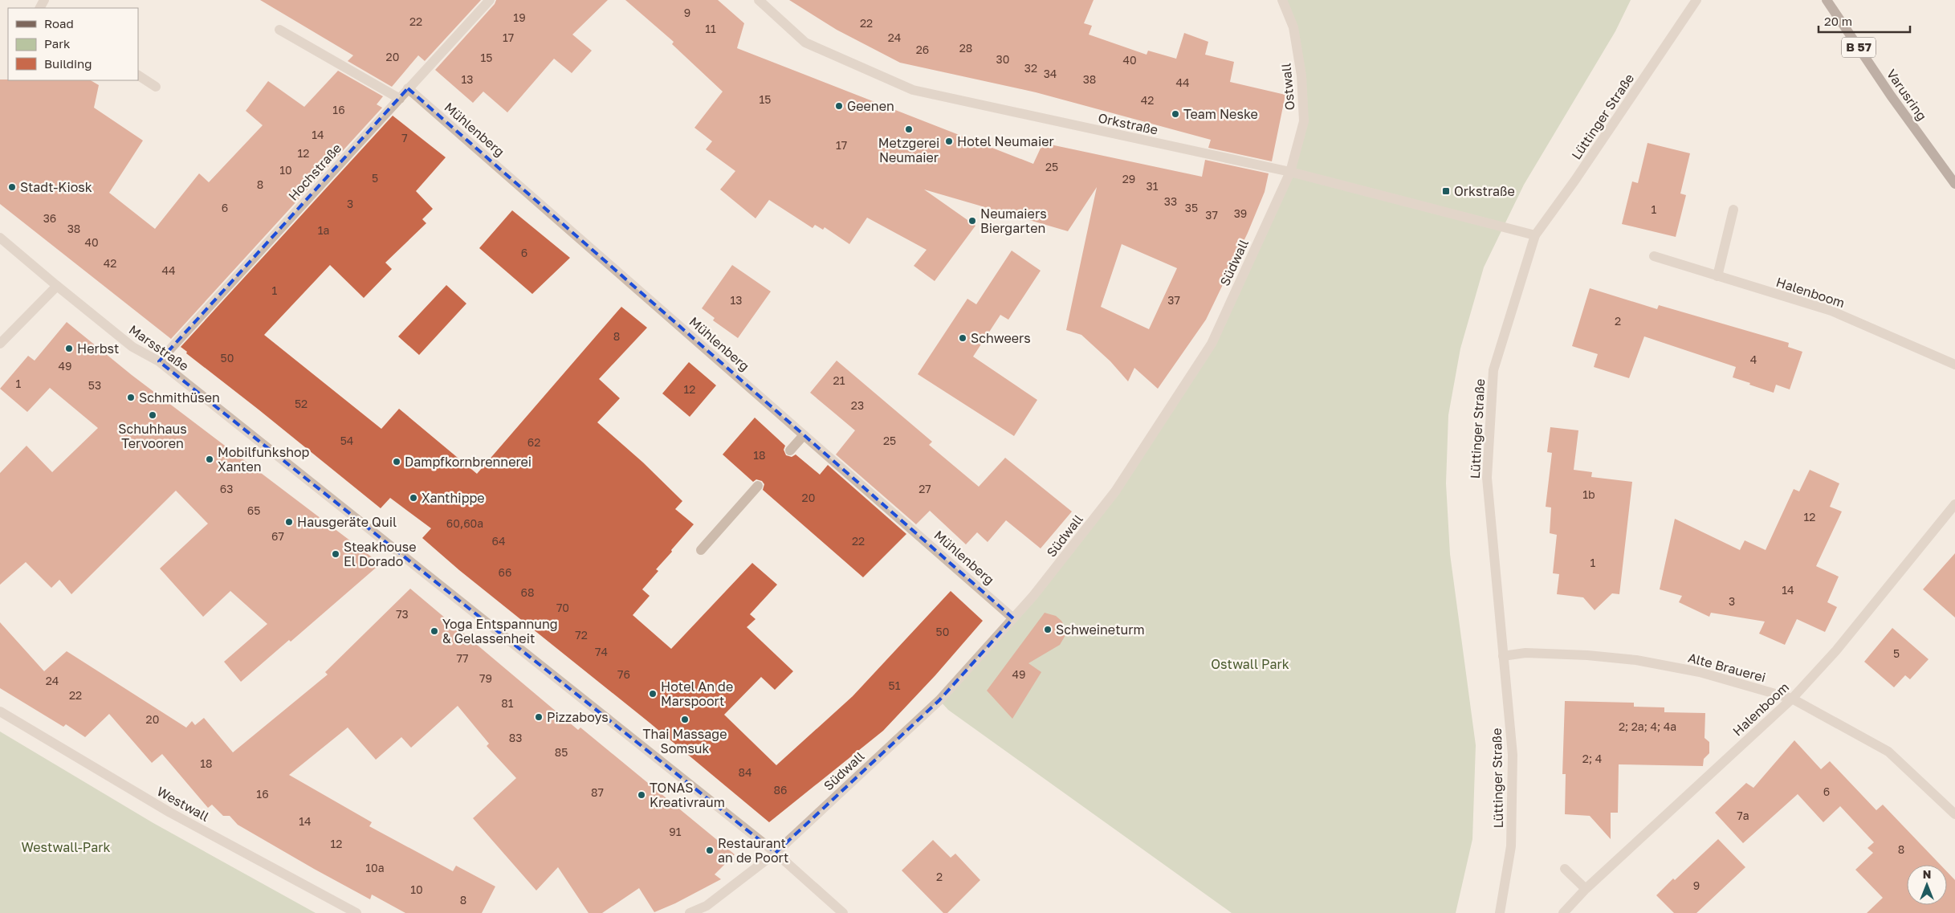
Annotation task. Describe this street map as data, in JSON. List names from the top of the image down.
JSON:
{
  "streets": {
    "main road": ["B 57", "Varusring"],
    "street": [
      "Ostwall",
      "Lüttinger Straße",
      "Orkstraße",
      "Mühlenberg",
      "Hochstraße",
      "Südwall",
      "Halenboom",
      "Marsstraße",
      "Alte Brauerei",
      "Westwall"
    ]
  },
  "crossings": [
    ["Ostwall", "Orkstraße"],
    ["Ostwall", "Südwall"],
    ["Lüttinger Straße", "Orkstraße"],
    ["Lüttinger Straße", "Alte Brauerei"],
    ["Orkstraße", "Südwall"],
    ["Mühlenberg", "Hochstraße"],
    ["Mühlenberg", "Südwall"],
    ["Hochstraße", "Marsstraße"],
    ["Südwall", "Marsstraße"],
    ["Halenboom", "Alte Brauerei"]
  ],
  "parks": ["Ostwall Park", "Westwall-Park"],
  "places": {
    "other": [
      "Geenen",
      "Team Neske",
      "Metzgerei Neumaier",
      "Hotel Neumaier",
      "Stadt-Kiosk",
      "Neumaiers Biergarten",
      "Schweers",
      "Herbst",
      "Schmithüsen",
      "Schuhhaus Tervooren",
      "Mobilfunkshop Xanten",
      "Dampfkornbrennerei",
      "Xanthippe",
      "Hausgeräte Quil",
      "Steakhouse El Dorado",
      "Schweineturm",
      "Yoga Entspannung & Gelassenheit",
      "Hotel An de Marspoort",
      "Pizzaboys",
      "Thai Massage Somsuk",
      "TONAS Kreativraum",
      "Restaurant an de Poort"
    ],
    "transit": ["Orkstraße"]
  },
  "house_numbers": [
    "9",
    "19",
    "22",
    "22",
    "11",
    "17",
    "24",
    "28",
    "26",
    "20",
    "15",
    "30",
    "40",
    "32",
    "34",
    "13",
    "38",
    "44",
    "15",
    "42",
    "16",
    "14",
    "7",
    "17",
    "12",
    "25",
    "10",
    "5",
    "29",
    "8",
    "31",
    "33",
    "3",
    "6",
    "35",
    "1",
    "39",
    "37",
    "36",
    "38",
    "1a",
    "40",
    "6",
    "42",
    "44",
    "1",
    "13",
    "37",
    "2",
    "8",
    "50",
    "4",
    "49",
    "21",
    "1",
    "53",
    "12",
    "52",
    "23",
    "54",
    "25",
    "62",
    "18",
    "63",
    "27",
    "1b",
    "20",
    "65",
    "12",
    "60,60a",
    "67",
    "64",
    "22",
    "1",
    "66",
    "14",
    "68",
    "3",
    "70",
    "73",
    "50",
    "72",
    "74",
    "5",
    "77",
    "76",
    "49",
    "79",
    "24",
    "51",
    "22",
    "81",
    "20",
    "2; 2a; 4; 4a",
    "83",
    "85",
    "2; 4",
    "18",
    "84",
    "86",
    "6",
    "87",
    "16",
    "7a",
    "14",
    "91",
    "12",
    "8",
    "10a",
    "2",
    "9",
    "10",
    "8"
  ],
  "legend": ["Road", "Park", "Building"],
  "scale_bar": "20 m",
  "north": "top"
}
